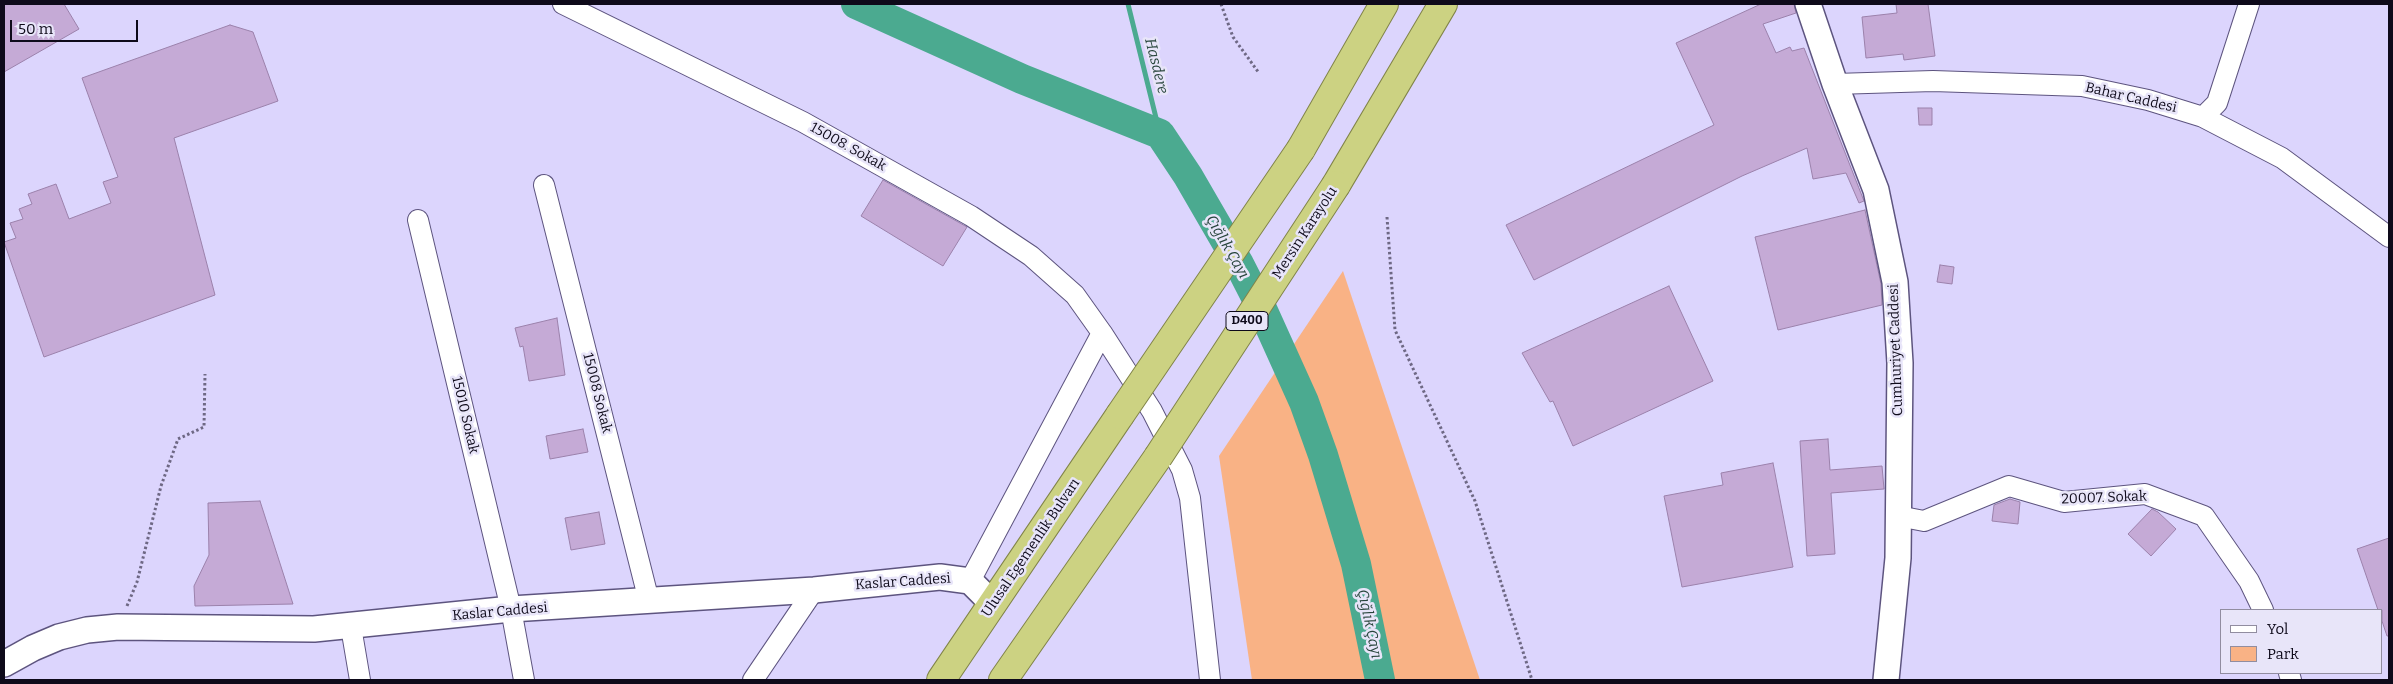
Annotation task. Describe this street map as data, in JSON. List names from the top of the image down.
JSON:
{
  "streets": {
    "highway": ["Mersin Karayolu", "D400", "Ulusal Egemenlik Bulvarı"],
    "street": [
      "Bahar Caddesi",
      "15008. Sokak",
      "Cumhuriyet Caddesi",
      "15008 Sokak",
      "15010 Sokak",
      "20007. Sokak",
      "Kaslar Caddesi"
    ]
  },
  "crossings": [
    ["Bahar Caddesi", "Cumhuriyet Caddesi"],
    ["Cumhuriyet Caddesi", "20007. Sokak"],
    ["15008 Sokak", "Kaslar Caddesi"],
    ["15010 Sokak", "Kaslar Caddesi"],
    ["Ulusal Egemenlik Bulvarı", "Kaslar Caddesi"]
  ],
  "water": ["Hasdere", "Çığlık Çayı"],
  "legend": ["Yol", "Park"],
  "scale_bar": "50 m"
}
